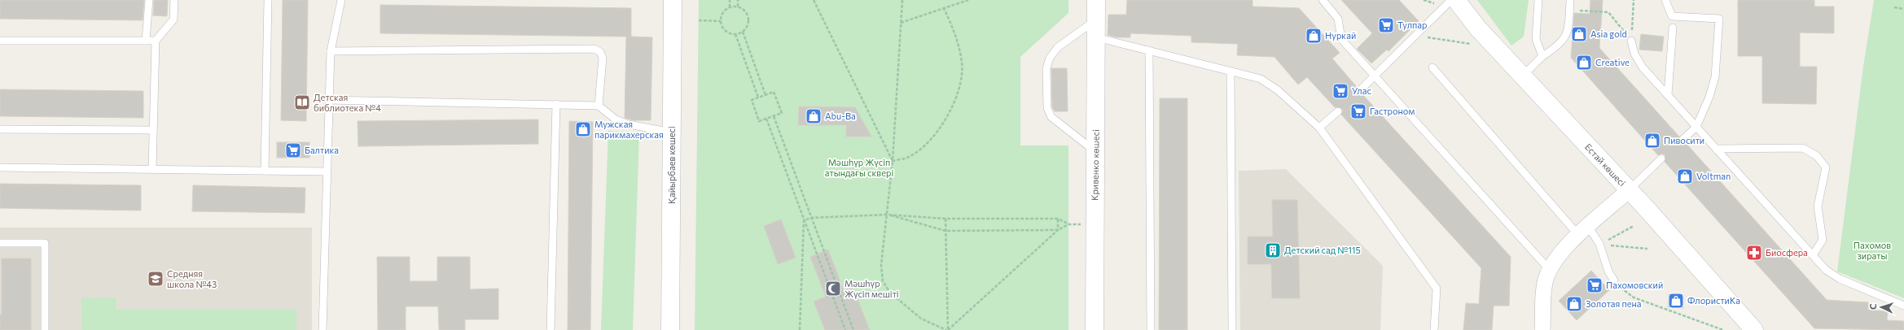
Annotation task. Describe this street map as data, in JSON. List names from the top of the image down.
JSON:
{
  "streets": {
    "street": ["Қайырбаев көшесі", "Кривенко көшесі", "Естай көшесі"]
  },
  "parks": ["Мәшһүр Жүсіп атындағы сквері", "Пахомов зираты"],
  "places": {
    "supermarket": [
      "Тулпар",
      "Улас",
      "Гастроном",
      "Балтика",
      "Пахомовский"
    ],
    "shop": [
      "Asia gold",
      "Нуркай",
      "Creative",
      "Abu-Ba",
      "Мужская парикмахерская",
      "Пивосити",
      "Voltman",
      "ФлористиКа",
      "Золотая пена"
    ],
    "library": ["Детская библиотека №4"],
    "building": ["Детский сад №115"],
    "pharmacy": ["Биосфера"],
    "school or university": ["Средняя школа №43"],
    "mosque": ["Мәшһүр Жүсіп мешіті"]
  },
  "north": "left"
}
